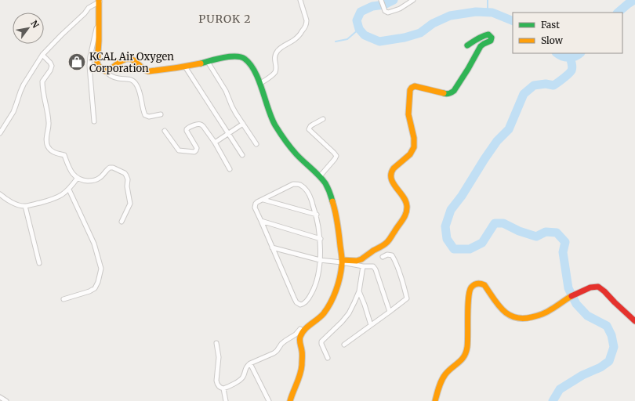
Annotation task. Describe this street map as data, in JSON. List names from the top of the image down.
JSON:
{
  "districts": ["PUROK 2"],
  "places": {
    "shop": ["KCAL Air Oxygen Corporation"]
  },
  "legend": ["Fast", "Slow"],
  "north": "top right"
}
